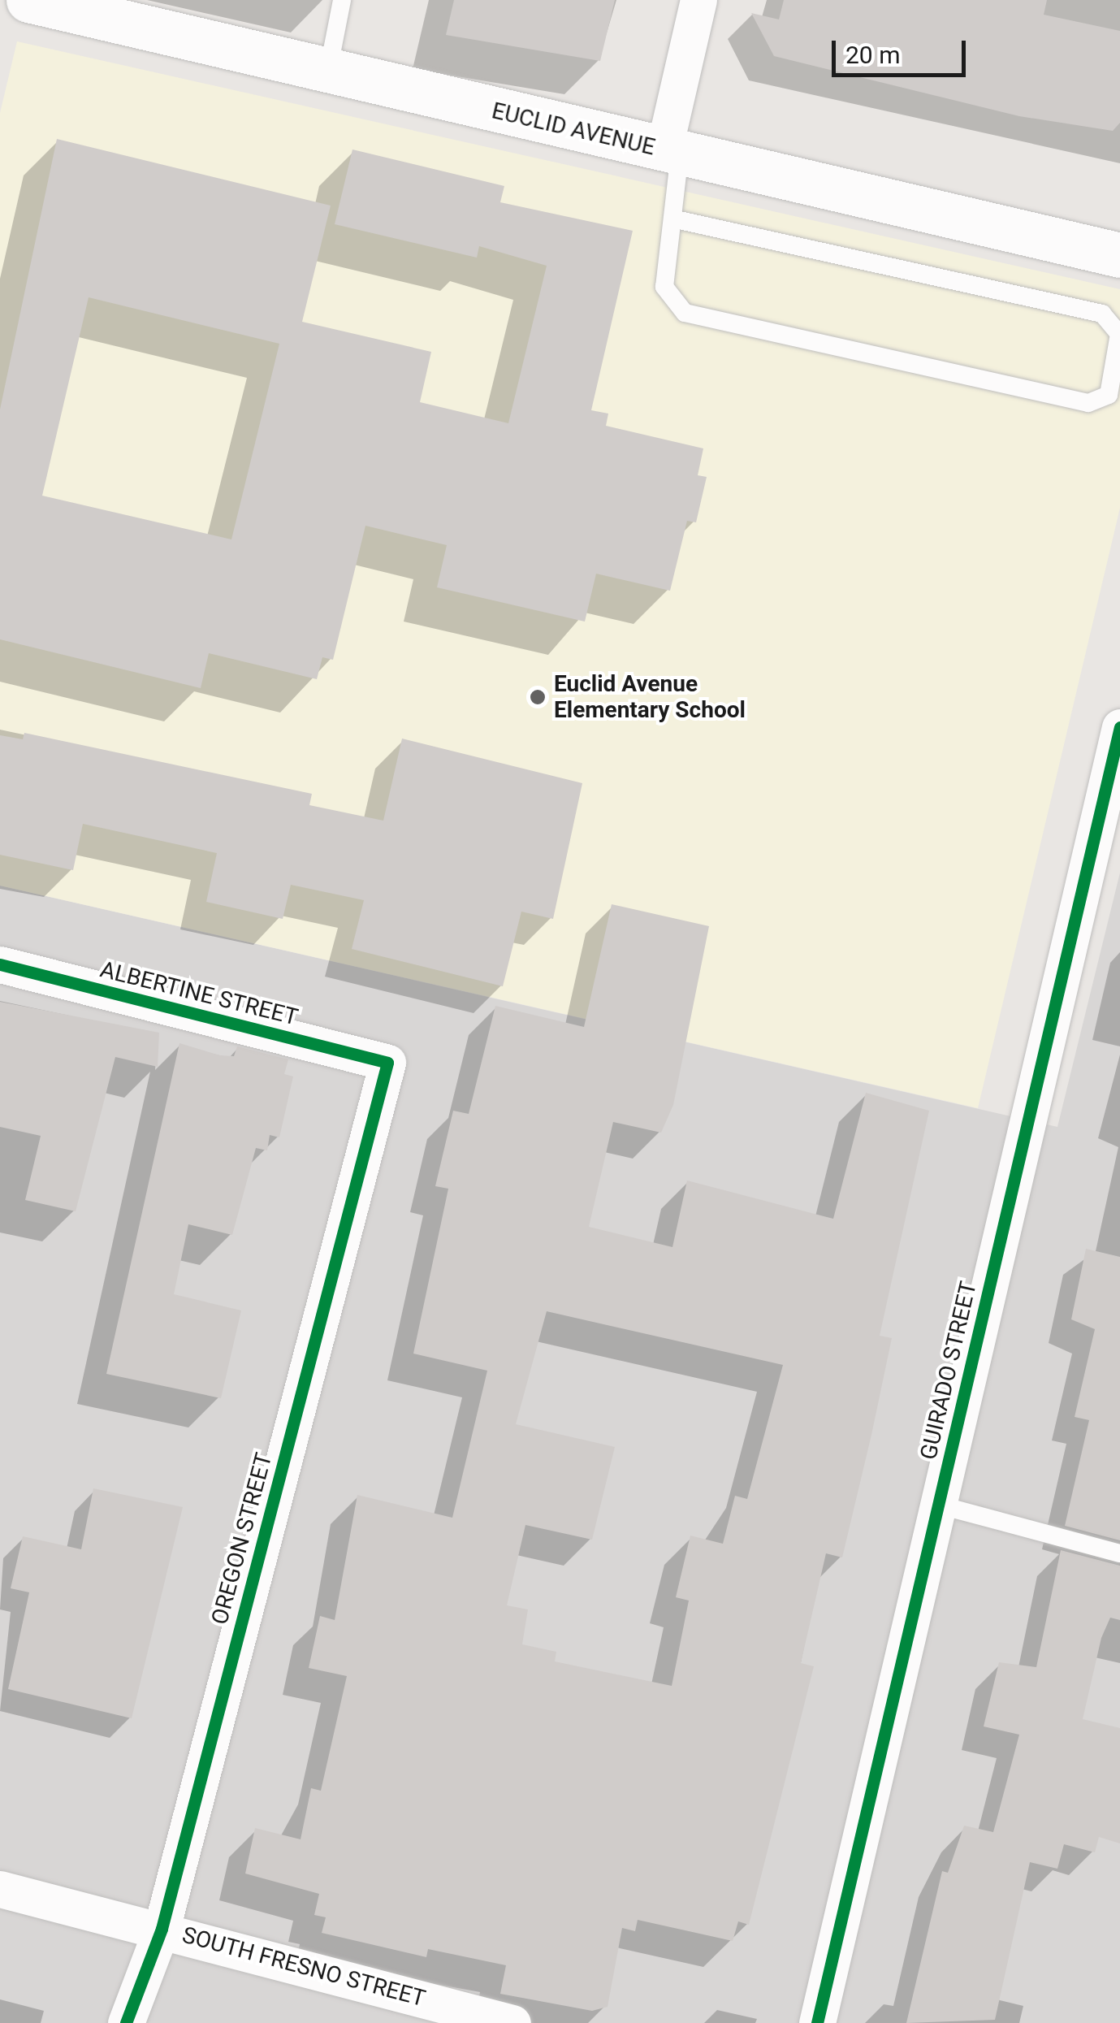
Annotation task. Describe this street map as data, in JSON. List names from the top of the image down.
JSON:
{
  "streets": {
    "street": [
      "EUCLID AVENUE",
      "ALBERTINE STREET",
      "GUIRADO STREET",
      "OREGON STREET",
      "SOUTH FRESNO STREET"
    ]
  },
  "crossings": [
    ["ALBERTINE STREET", "OREGON STREET"],
    ["OREGON STREET", "SOUTH FRESNO STREET"]
  ],
  "places": ["Euclid Avenue Elementary School"],
  "scale_bar": "20 m"
}
